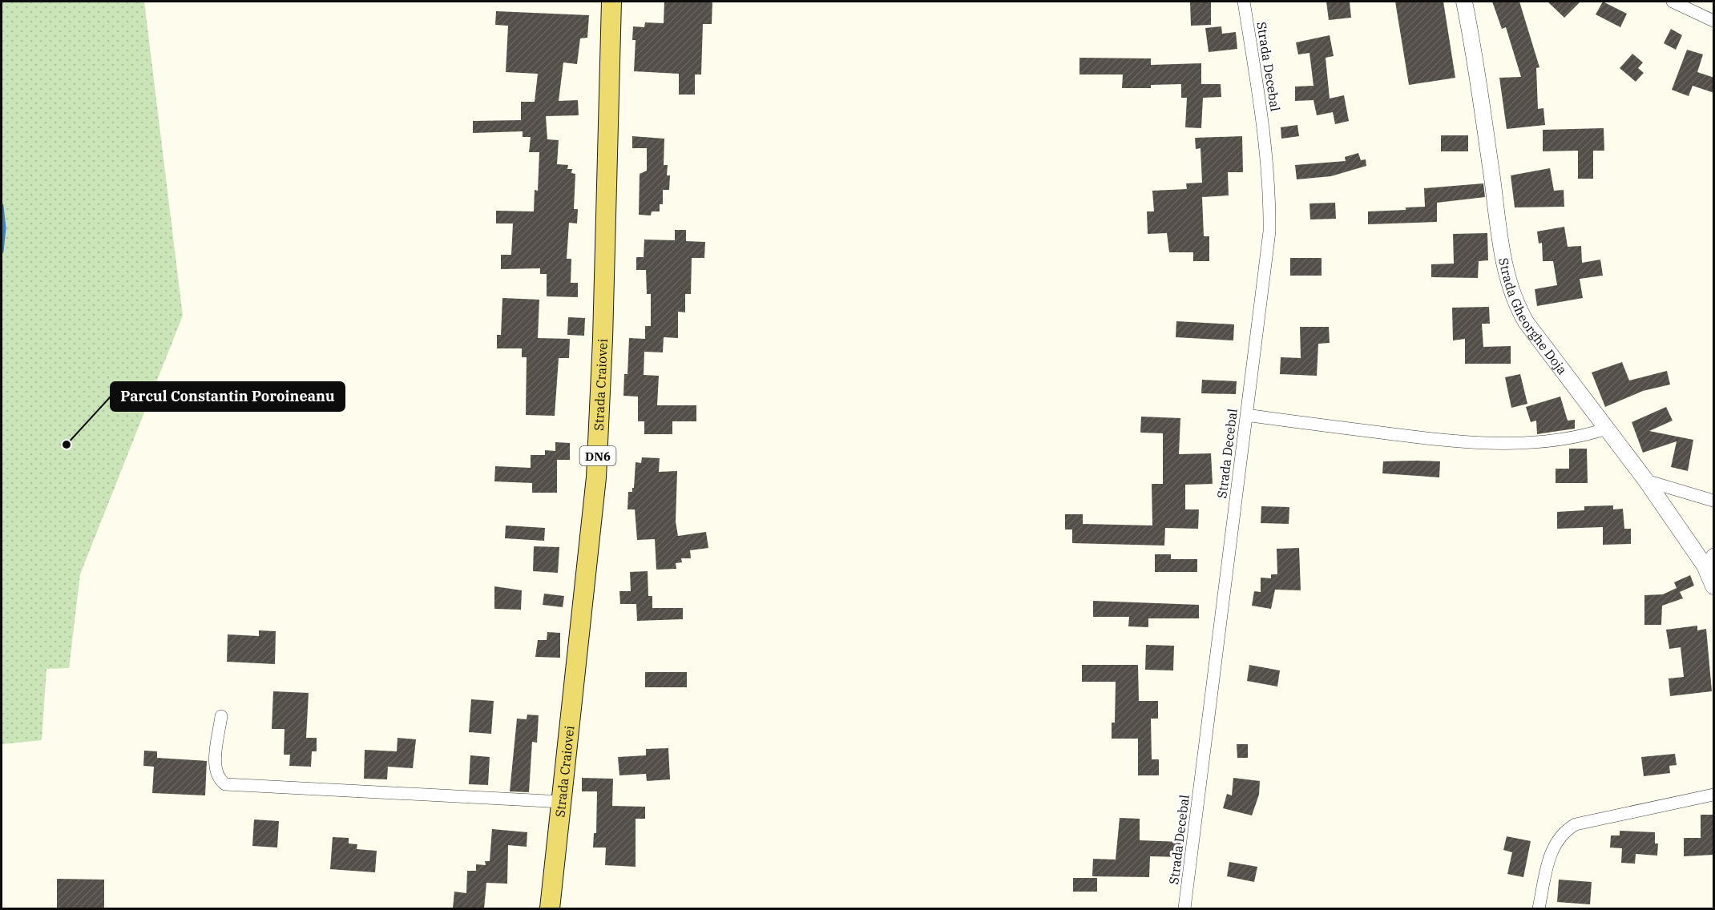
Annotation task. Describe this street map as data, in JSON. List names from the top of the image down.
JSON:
{
  "streets": {
    "main road": ["Strada Craiovei", "DN6"],
    "street": ["Strada Decebal", "Strada Gheorghe Doja"]
  },
  "places": ["Parcul Constantin Poroineanu"]
}
